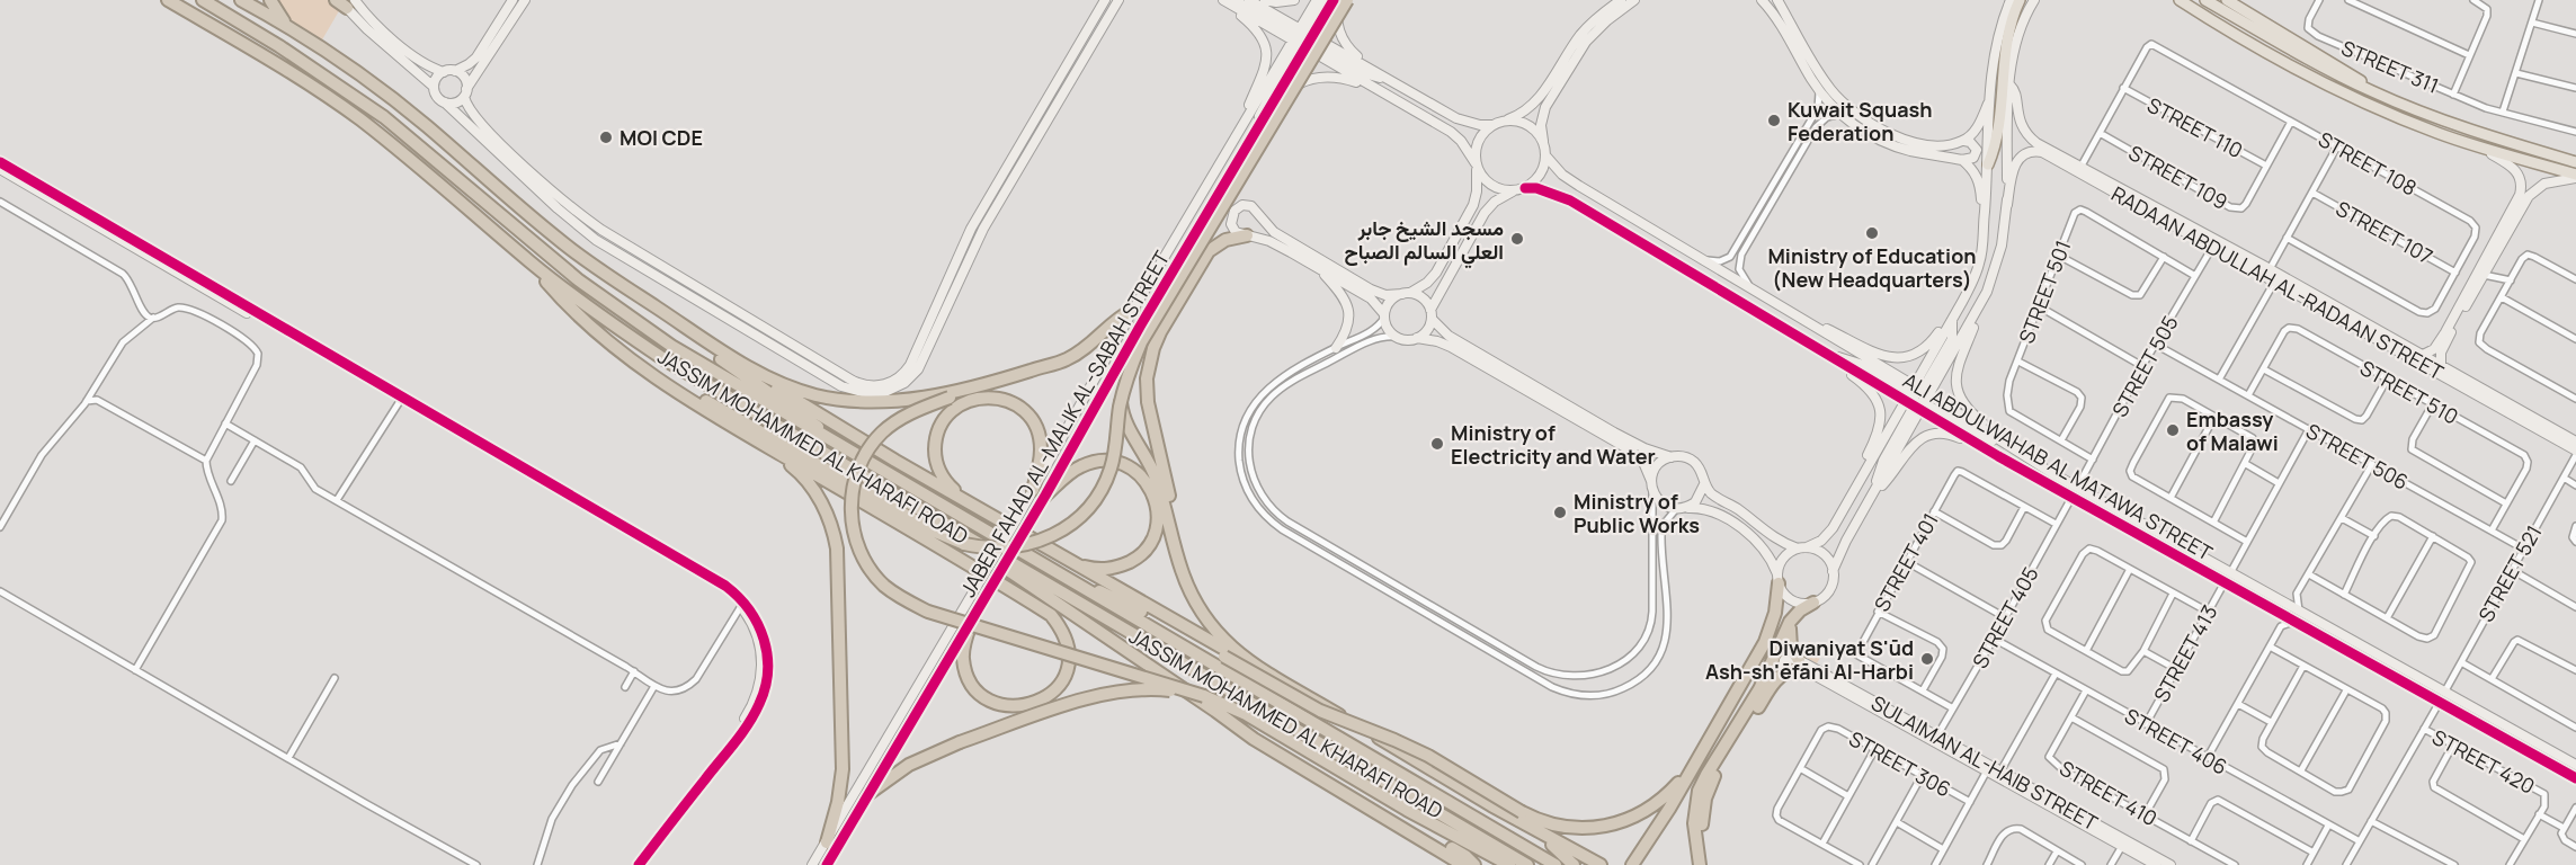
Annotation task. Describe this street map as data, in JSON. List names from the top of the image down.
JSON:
{
  "streets": {
    "highway": ["JASSIM MOHAMMED AL KHARAFI ROAD"],
    "street": [
      "STREET 311",
      "STREET 110",
      "STREET 108",
      "STREET 109",
      "STREET 107",
      "RADAAN ABDULLAH AL-RADAAN STREET",
      "STREET 501",
      "STREET 505",
      "STREET 510",
      "JABER FAHAD AL-MALIK AL-SABAH STREET",
      "STREET 506",
      "ALI ABDULWAHAB AL MATAWA STREET",
      "STREET 401",
      "STREET 521",
      "STREET 405",
      "STREET 413",
      "STREET 406",
      "STREET 420",
      "SULAIMAN AL-HAIB STREET",
      "STREET 306",
      "STREET 410"
    ]
  },
  "crossings": [
    ["STREET 110", "STREET 108"],
    ["STREET 110", "STREET 109"],
    ["STREET 108", "STREET 109"],
    ["STREET 108", "STREET 107"],
    ["STREET 108", "RADAAN ABDULLAH AL-RADAAN STREET"],
    ["RADAAN ABDULLAH AL-RADAAN STREET", "STREET 505"],
    ["RADAAN ABDULLAH AL-RADAAN STREET", "STREET 521"],
    ["STREET 501", "STREET 505"],
    ["STREET 505", "STREET 506"],
    ["STREET 505", "ALI ABDULWAHAB AL MATAWA STREET"],
    ["STREET 510", "STREET 506"],
    ["STREET 506", "STREET 521"],
    ["ALI ABDULWAHAB AL MATAWA STREET", "STREET 521"],
    ["ALI ABDULWAHAB AL MATAWA STREET", "STREET 405"],
    ["ALI ABDULWAHAB AL MATAWA STREET", "STREET 413"],
    ["STREET 401", "STREET 405"],
    ["STREET 405", "STREET 406"],
    ["STREET 405", "SULAIMAN AL-HAIB STREET"],
    ["STREET 413", "STREET 406"],
    ["STREET 406", "STREET 410"]
  ],
  "places": [
    "Kuwait Squash Federation",
    "MOI CDE",
    "Ministry of Education (New Headquarters)",
    "مسجد الشيخ جابر العلي السالم الصباح",
    "Embassy of Malawi",
    "Ministry of Electricity and Water",
    "Ministry of Public Works",
    "Diwaniyat S'ūd Ash-sh'ēfāni Al-Harbi"
  ]
}
